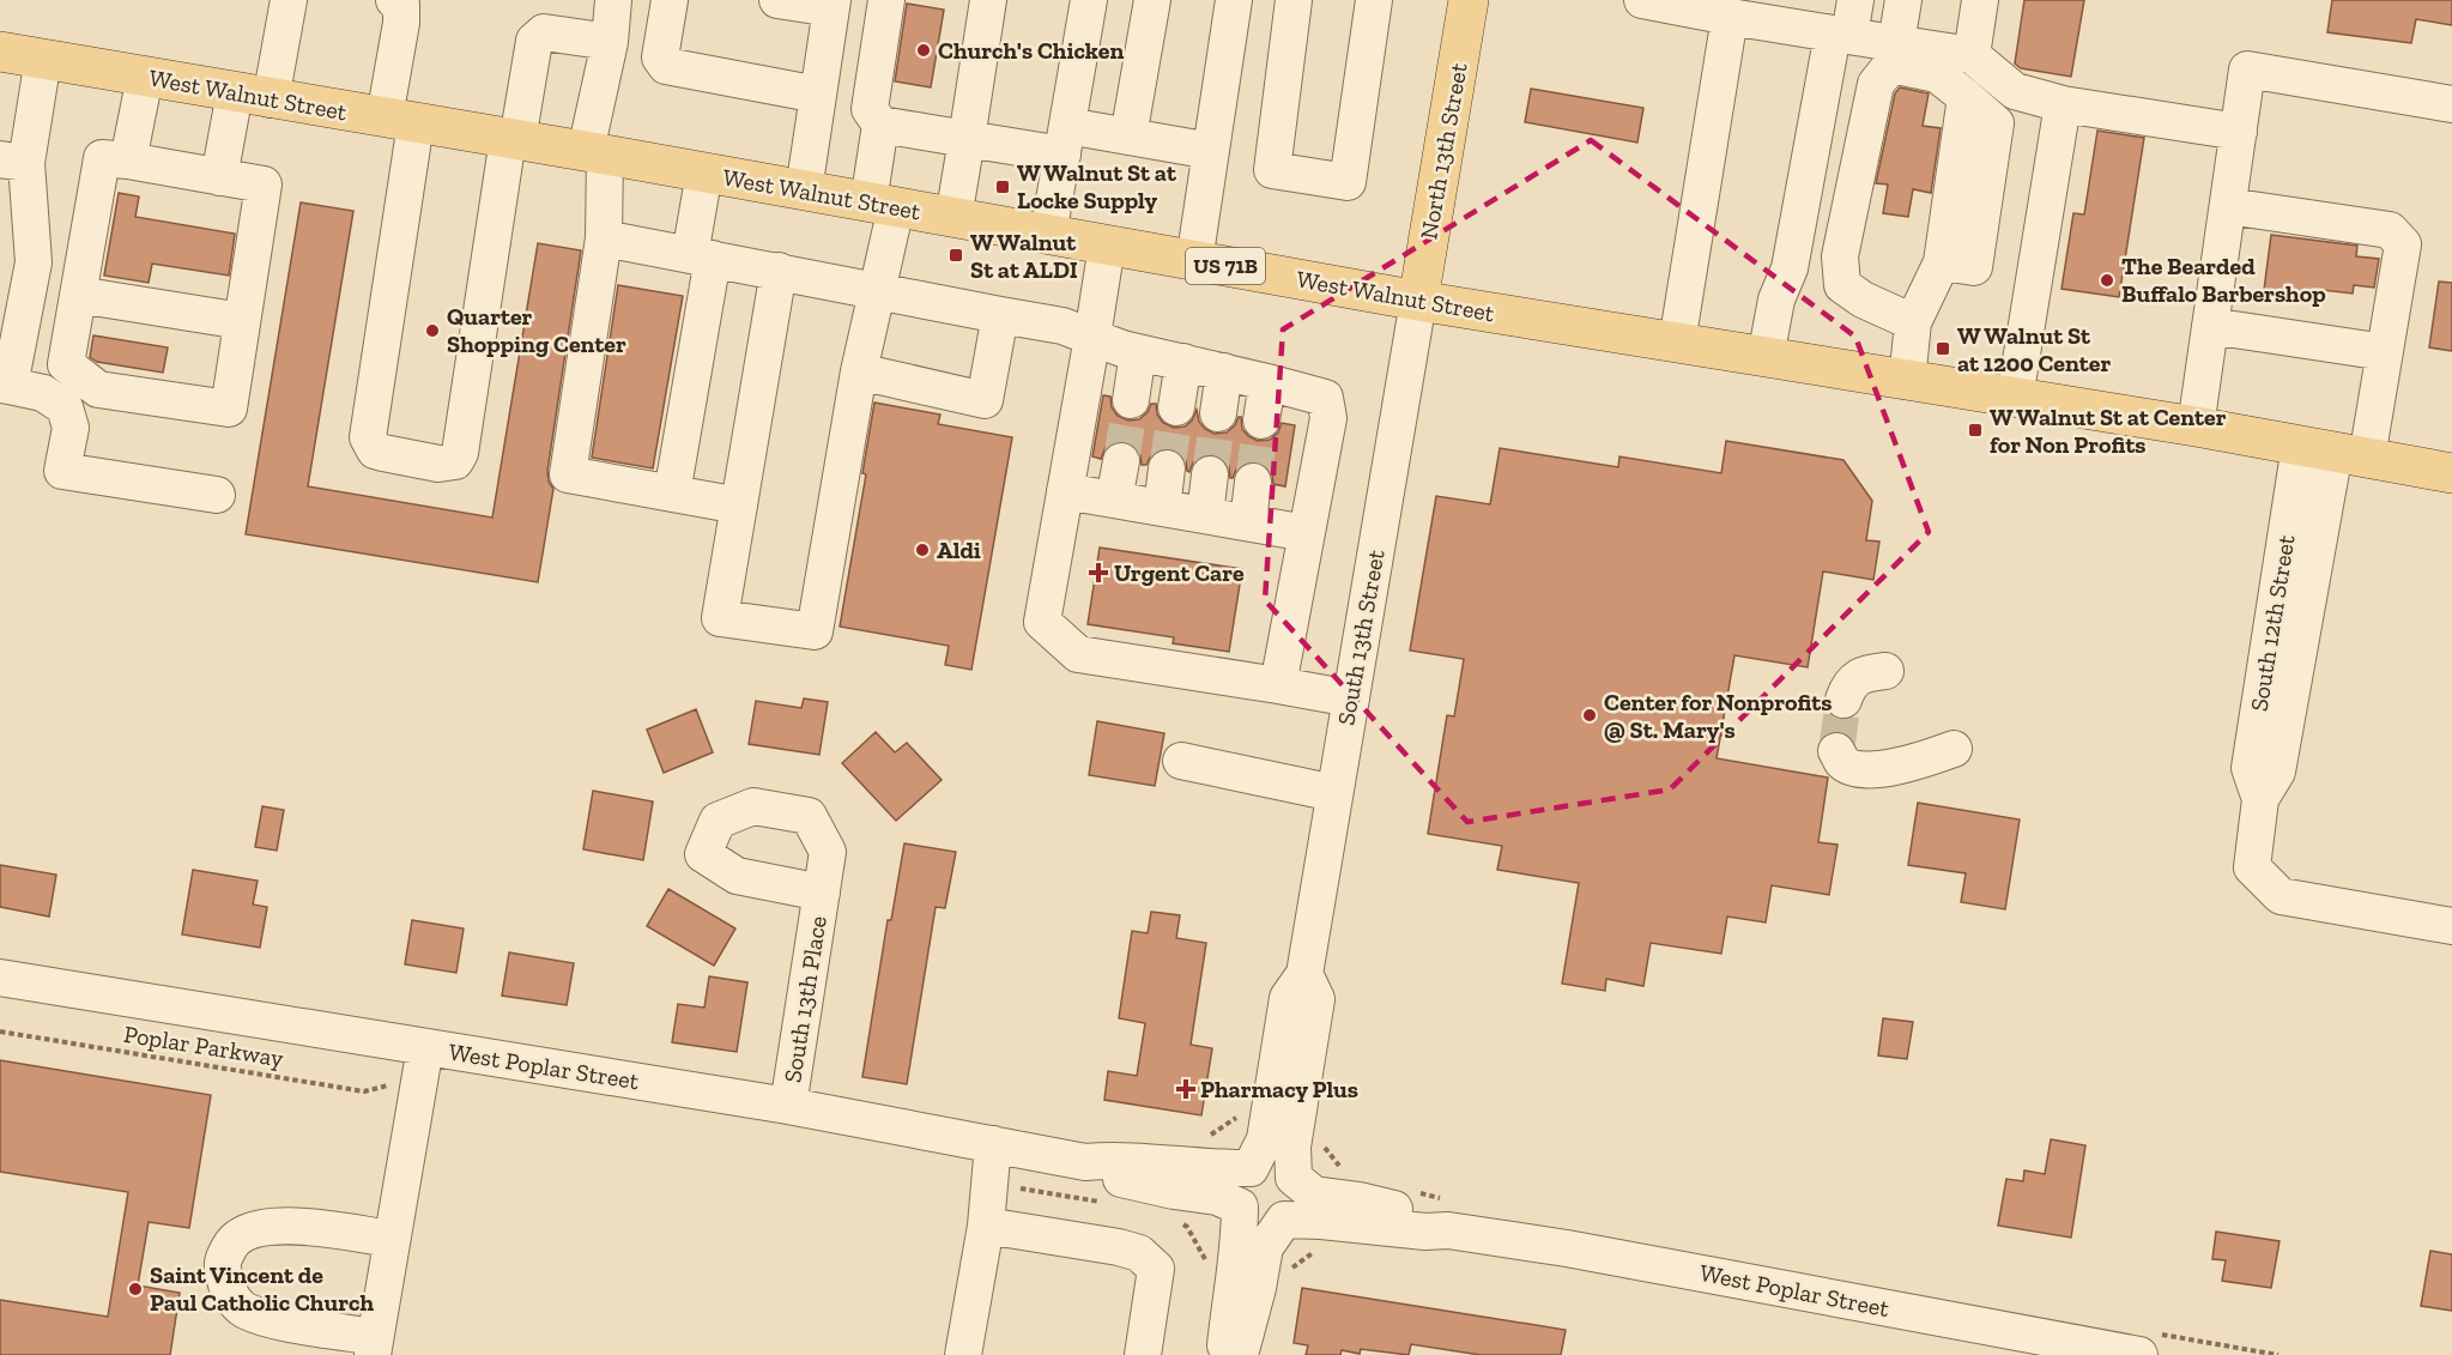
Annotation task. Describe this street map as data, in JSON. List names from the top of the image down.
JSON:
{
  "streets": {
    "main road": ["West Walnut Street", "North 13th Street", "US 71B"],
    "street": [
      "South 12th Street",
      "South 13th Street",
      "South 13th Place",
      "West Poplar Street"
    ],
    "path": ["Poplar Parkway"]
  },
  "crossings": [
    ["West Walnut Street", "North 13th Street"],
    ["West Walnut Street", "South 12th Street"],
    ["West Walnut Street", "South 13th Street"],
    ["North 13th Street", "South 13th Street"],
    ["South 13th Street", "West Poplar Street"],
    ["South 13th Place", "West Poplar Street"]
  ],
  "places": {
    "other": [
      "Church's Chicken",
      "The Bearded Buffalo Barbershop",
      "Quarter Shopping Center",
      "Aldi",
      "Center for Nonprofits @ St. Mary's",
      "Saint Vincent de Paul Catholic Church"
    ],
    "transit": [
      "W Walnut St at Locke Supply",
      "W Walnut St at ALDI",
      "W Walnut St at 1200 Center",
      "W Walnut St at Center for Non Profits"
    ],
    "health": ["Urgent Care", "Pharmacy Plus"]
  }
}
